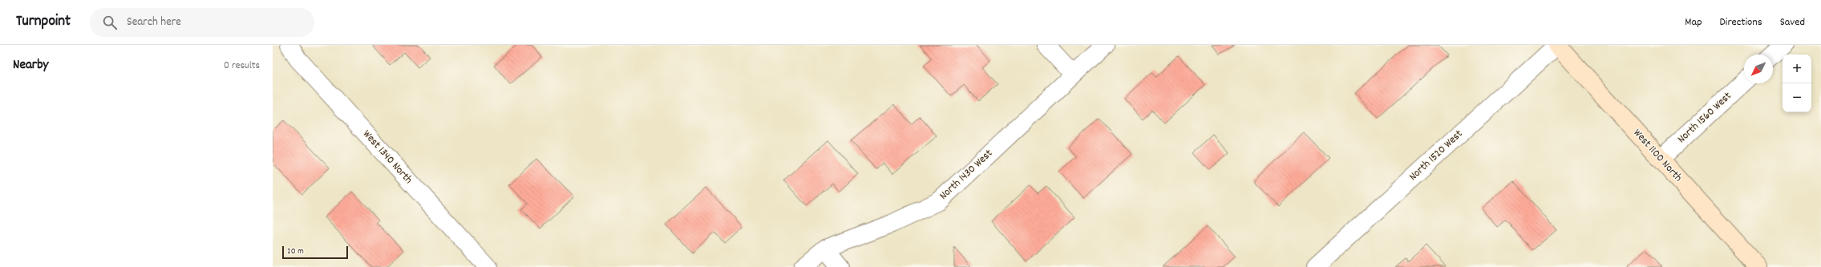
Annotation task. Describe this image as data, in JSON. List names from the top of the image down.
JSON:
{
  "streets": {
    "main road": ["West 1100 North"],
    "street": [
      "North 1560 West",
      "North 1520 West",
      "West 1340 North",
      "North 1430 West"
    ]
  },
  "crossings": [
    ["North 1560 West", "West 1100 North"],
    ["North 1520 West", "West 1100 North"]
  ],
  "scale_bar": "20 m",
  "north": "bottom left",
  "page": {
    "header": "Turnpoint",
    "search": "Search here",
    "nav": ["Map", "Directions", "Saved"],
    "heading": ["Nearby", "0 results"],
    "map_buttons": ["+", "−"],
    "scale": "20 m"
  }
}
